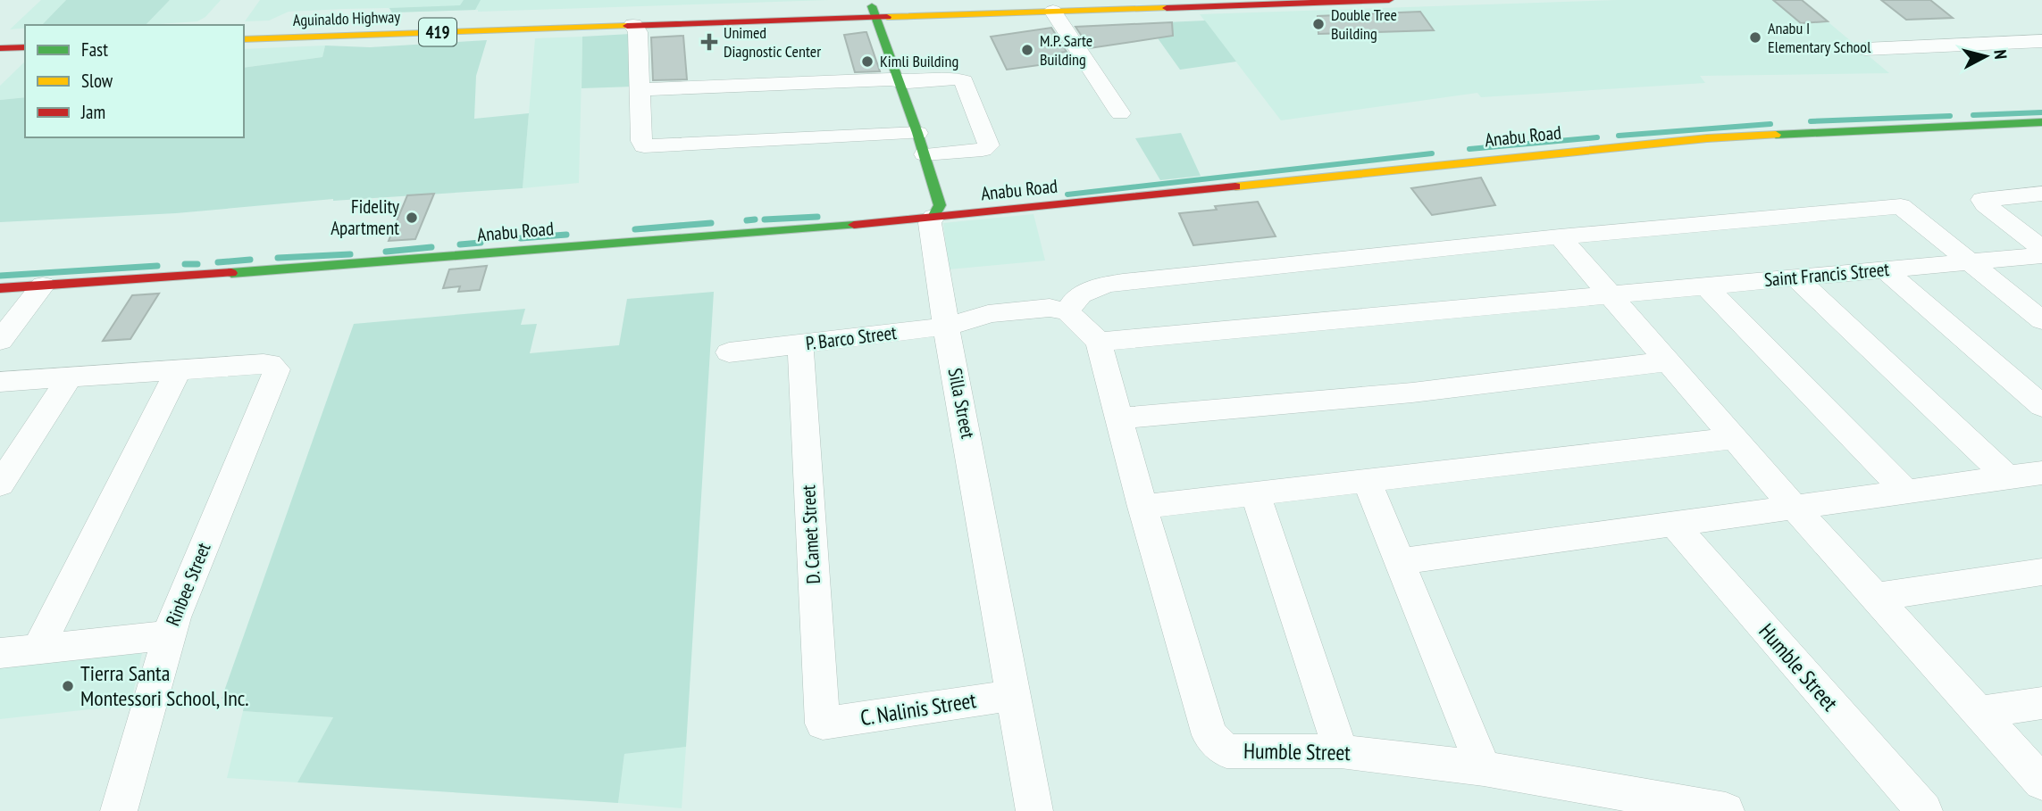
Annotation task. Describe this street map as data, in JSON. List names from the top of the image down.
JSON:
{
  "streets": {
    "main road": [
      "Aguinaldo Highway",
      "419",
      "Anabu Road",
      "Silla Street"
    ],
    "street": [
      "Saint Francis Street",
      "P. Barco Street",
      "D. Camet Street",
      "Rinbee Street",
      "Humble Street",
      "C. Nalinis Street"
    ]
  },
  "crossings": [
    ["Aguinaldo Highway", "Silla Street"],
    ["Anabu Road", "Silla Street"],
    ["Saint Francis Street", "Humble Street"],
    ["P. Barco Street", "Silla Street"],
    ["P. Barco Street", "D. Camet Street"],
    ["Silla Street", "C. Nalinis Street"],
    ["D. Camet Street", "C. Nalinis Street"]
  ],
  "places": {
    "other": [
      "Double Tree Building",
      "Anabu I Elementary School",
      "M.P. Sarte Building",
      "Kimli Building",
      "Fidelity Apartment",
      "Tierra Santa Montessori School, Inc."
    ],
    "health": ["Unimed Diagnostic Center"]
  },
  "legend": ["Fast", "Slow", "Jam"],
  "north": "right"
}
